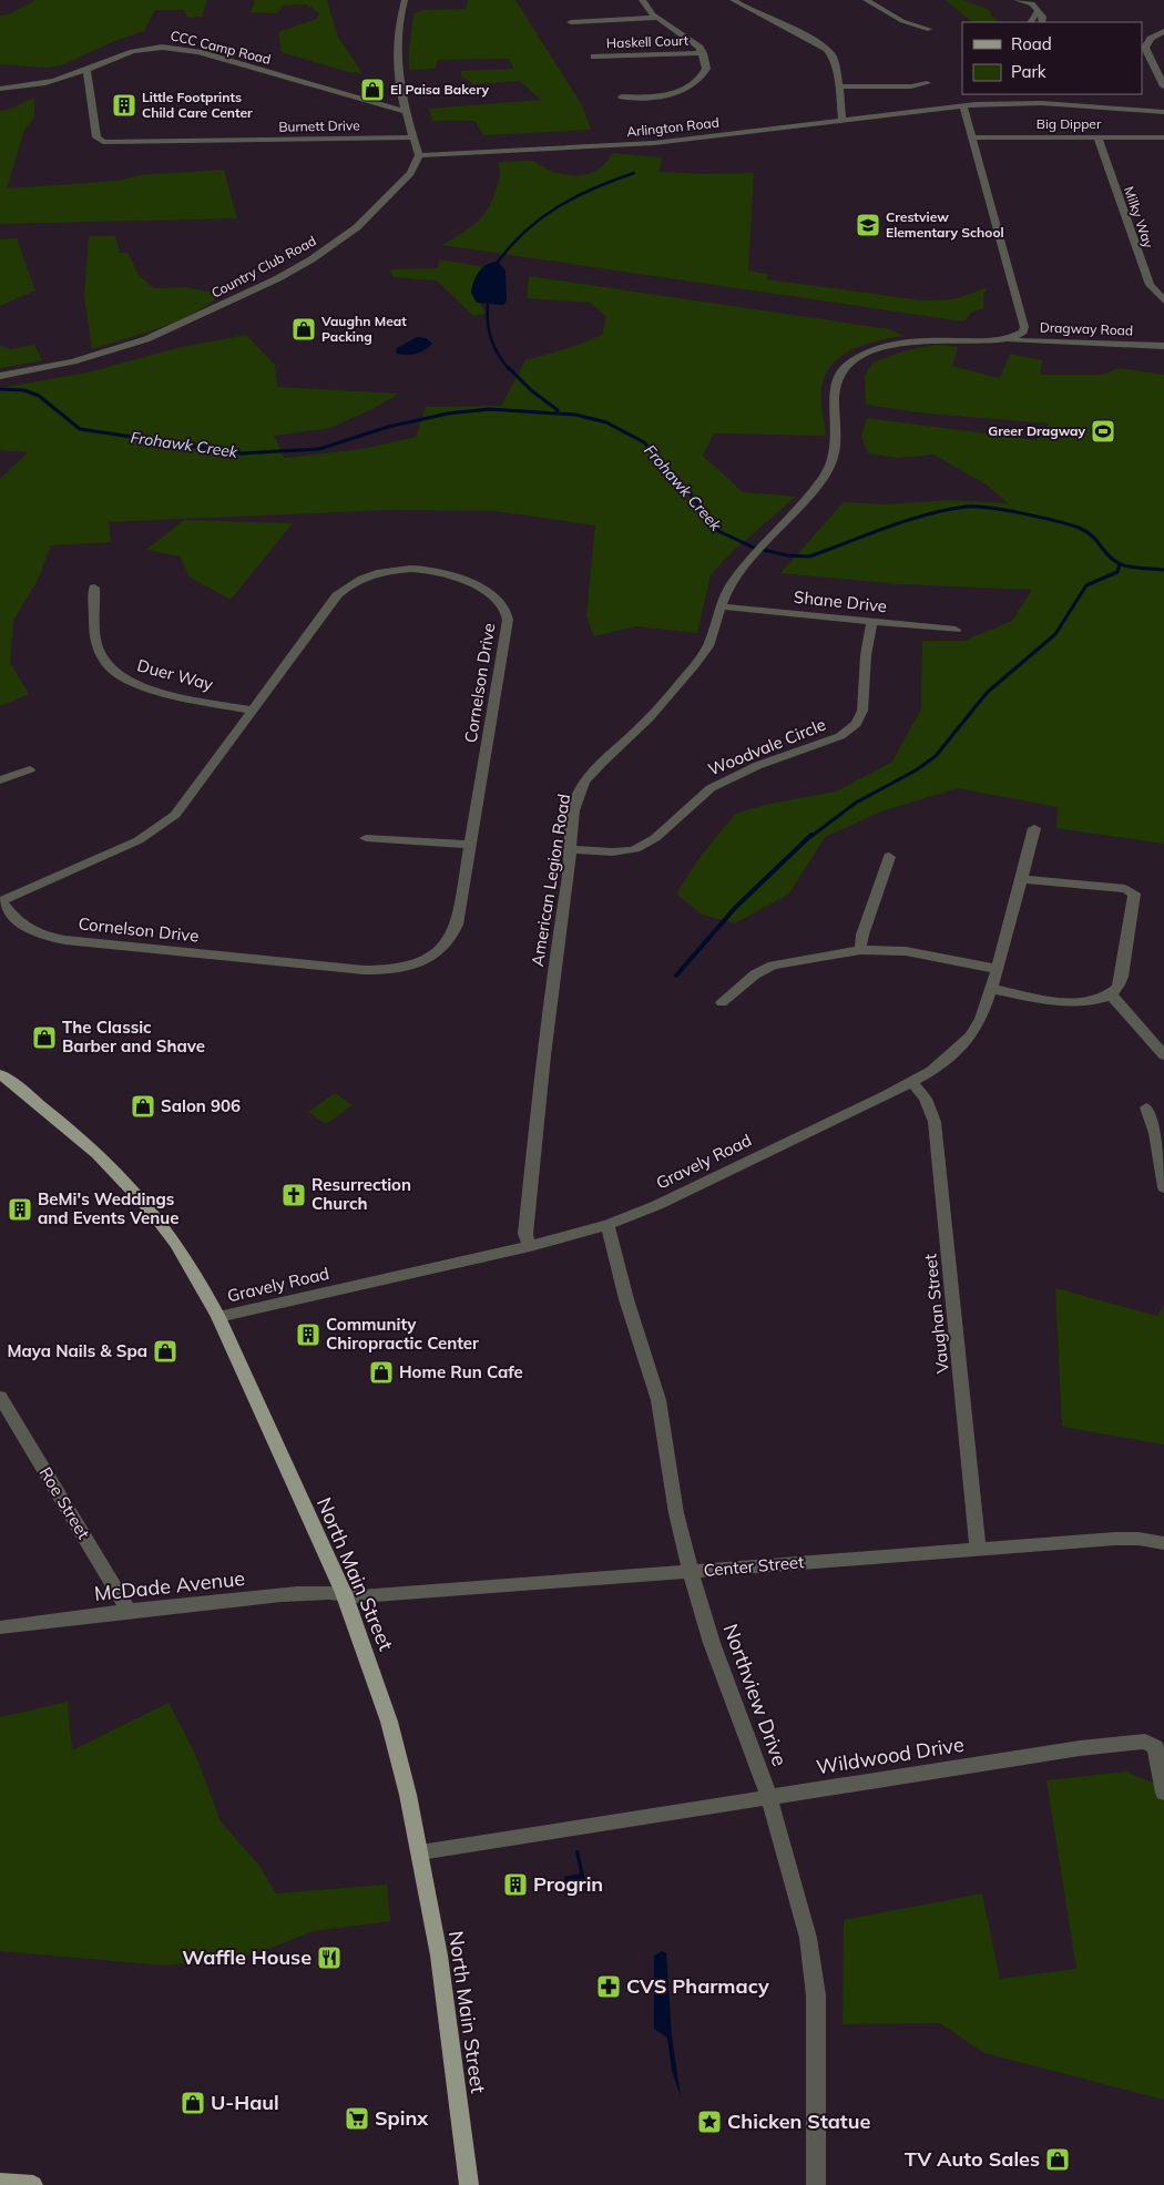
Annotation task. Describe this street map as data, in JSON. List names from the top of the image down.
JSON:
{
  "streets": {
    "main road": ["North Main Street"],
    "street": [
      "Haskell Court",
      "CCC Camp Road",
      "Big Dipper",
      "Burnett Drive",
      "Arlington Road",
      "Milky Way",
      "Country Club Road",
      "Dragway Road",
      "Shane Drive",
      "Duer Way",
      "Cornelson Drive",
      "Woodvale Circle",
      "American Legion Road",
      "Gravely Road",
      "Vaughan Street",
      "Roe Street",
      "Center Street",
      "McDade Avenue",
      "Northview Drive",
      "Wildwood Drive"
    ]
  },
  "crossings": [
    ["CCC Camp Road", "Burnett Drive"],
    ["Big Dipper", "Milky Way"],
    ["Arlington Road", "Country Club Road"],
    ["Dragway Road", "American Legion Road"],
    ["Shane Drive", "Woodvale Circle"],
    ["Shane Drive", "American Legion Road"],
    ["Duer Way", "Cornelson Drive"],
    ["Woodvale Circle", "American Legion Road"],
    ["American Legion Road", "Gravely Road"],
    ["Gravely Road", "Vaughan Street"],
    ["Gravely Road", "North Main Street"],
    ["Gravely Road", "Northview Drive"],
    ["Vaughan Street", "Center Street"],
    ["Roe Street", "McDade Avenue"],
    ["Center Street", "North Main Street"],
    ["Center Street", "McDade Avenue"],
    ["Center Street", "Northview Drive"],
    ["North Main Street", "McDade Avenue"],
    ["North Main Street", "Wildwood Drive"],
    ["Northview Drive", "Wildwood Drive"]
  ],
  "water": ["Frohawk Creek"],
  "places": {
    "shop": [
      "El Paisa Bakery",
      "Vaughn Meat Packing",
      "The Classic Barber and Shave",
      "Salon 906",
      "Maya Nails & Spa",
      "Home Run Cafe",
      "U-Haul",
      "TV Auto Sales"
    ],
    "building": [
      "Little Footprints Child Care Center",
      "BeMi's Weddings and Events Venue",
      "Community Chiropractic Center",
      "Progrin"
    ],
    "school or university": ["Crestview Elementary School"],
    "sports": ["Greer Dragway"],
    "church": ["Resurrection Church"],
    "restaurant": ["Waffle House"],
    "pharmacy": ["CVS Pharmacy"],
    "supermarket": ["Spinx"],
    "place": ["Chicken Statue"]
  },
  "legend": ["Road", "Park"]
}
